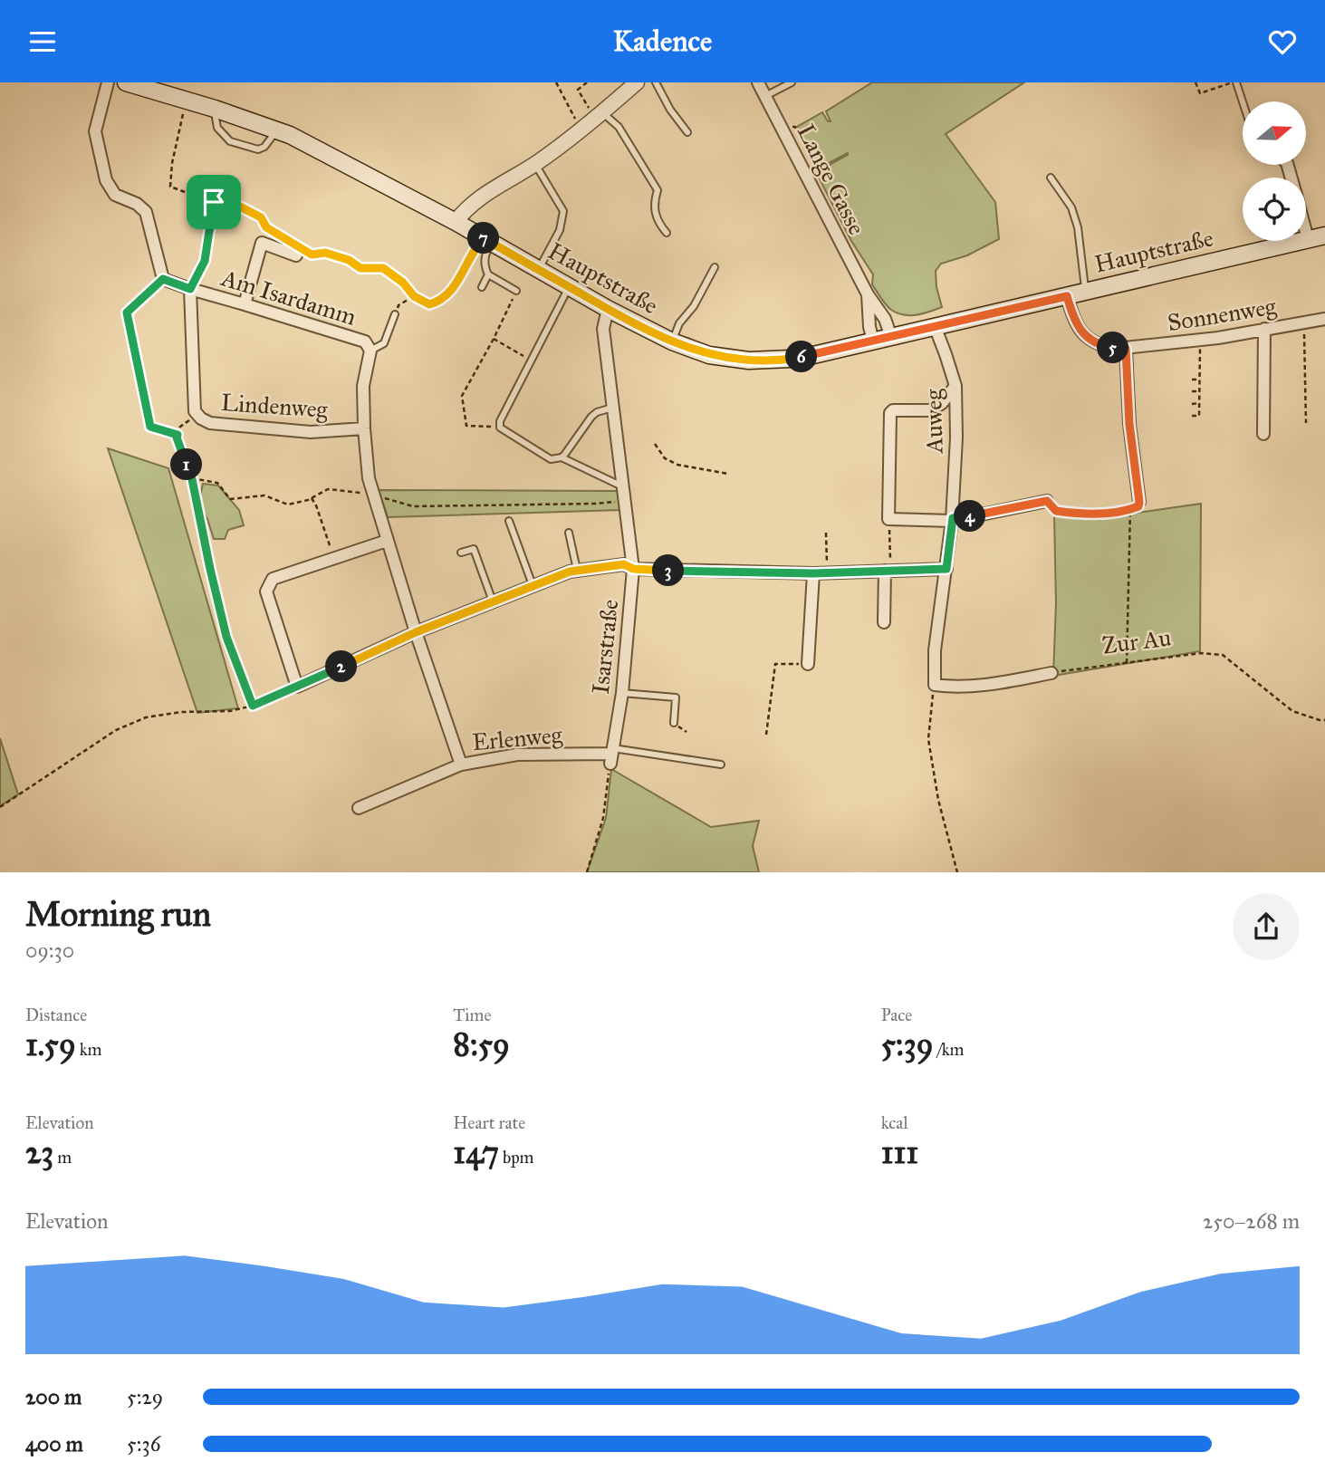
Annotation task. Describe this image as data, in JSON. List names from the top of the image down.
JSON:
{
  "streets": {
    "main road": ["Hauptstraße"],
    "street": [
      "Lange Gasse",
      "Am Isardamm",
      "Sonnenweg",
      "Lindenweg",
      "Auweg",
      "Isarstraße",
      "Erlenweg"
    ],
    "path": ["Zur Au"]
  },
  "crossings": [
    ["Lange Gasse", "Hauptstraße"],
    ["Hauptstraße", "Sonnenweg"],
    ["Hauptstraße", "Auweg"],
    ["Hauptstraße", "Isarstraße"],
    ["Am Isardamm", "Lindenweg"],
    ["Am Isardamm", "Erlenweg"],
    ["Isarstraße", "Erlenweg"]
  ],
  "north": "right",
  "page": {
    "header": "Kadence",
    "pins": [
      "7",
      "5",
      "6",
      "1",
      "4",
      "3",
      "2"
    ],
    "heading": ["Morning run", "09:30"],
    "stats": [
      ["Distance", "1.59 km"],
      ["Time", "8:59"],
      ["Pace", "5:39 /km"],
      ["Elevation", "23 m"],
      ["Heart rate", "147 bpm"],
      ["kcal", "111"]
    ],
    "chart": ["Elevation", "250–268 m"],
    "list": [
      {
        "name": "200 m",
        "note": "5:29"
      },
      {
        "name": "400 m",
        "note": "5:36"
      }
    ]
  }
}
